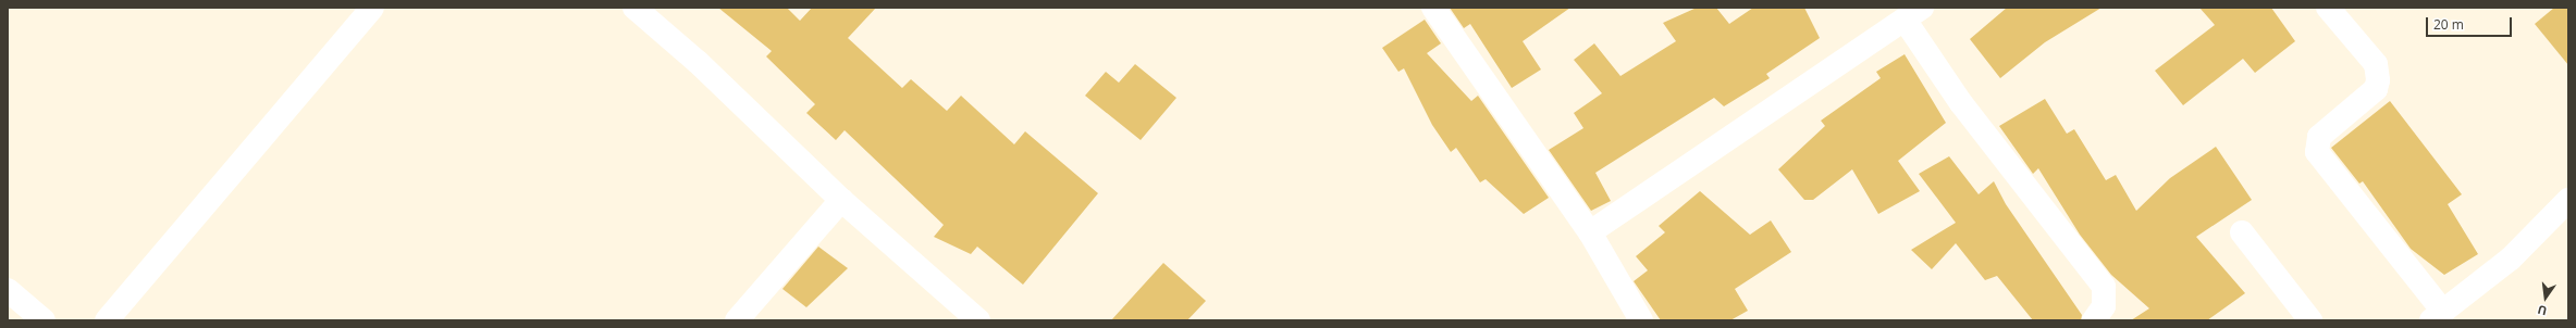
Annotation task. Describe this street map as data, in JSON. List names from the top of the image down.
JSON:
{
  "scale_bar": "20 m",
  "north": "bottom"
}
